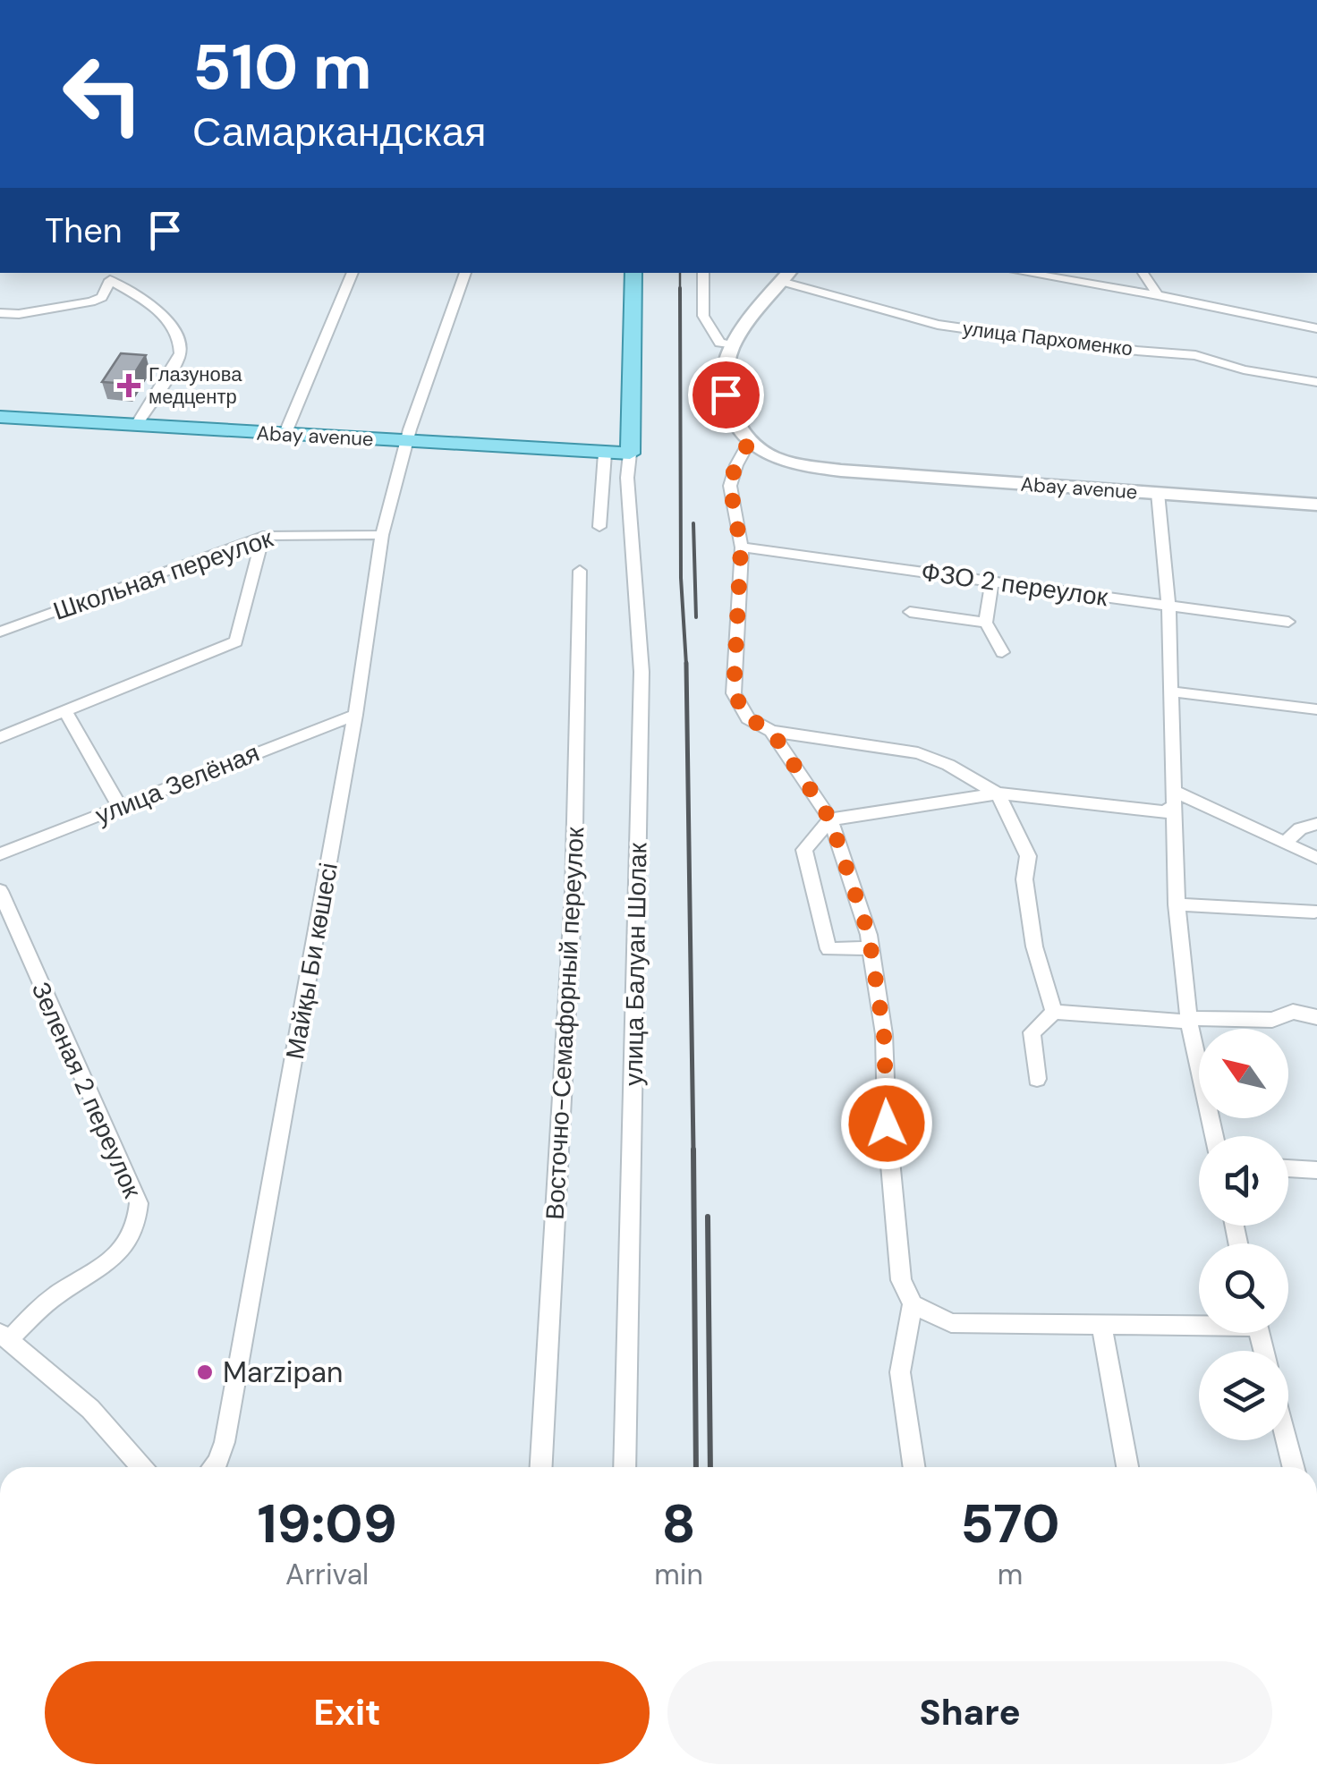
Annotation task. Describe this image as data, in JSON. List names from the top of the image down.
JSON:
{
  "streets": {
    "main road": ["Abay avenue"],
    "street": [
      "улица Пархоменко",
      "Школьная переулок",
      "ФЗО 2 переулок",
      "улица Зелёная",
      "Майқы Би көшесі",
      "улица Балуан Шолак",
      "Восточно-Семафорный переулок",
      "Зеленая 2 переулок"
    ]
  },
  "crossings": [
    ["Abay avenue", "Майқы Би көшесі"],
    ["Abay avenue", "улица Балуан Шолак"],
    ["Школьная переулок", "Майқы Би көшесі"],
    ["улица Зелёная", "Майқы Би көшесі"]
  ],
  "places": {
    "health": ["Глазунова медцентр"],
    "other": ["Marzipan"]
  },
  "north": "top left",
  "page": {
    "turn": ["510 m", "Самаркандская"],
    "then": "Then",
    "eta": [
      "19:09",
      "Arrival",
      "8",
      "min",
      "570",
      "m"
    ],
    "buttons": ["Exit", "Share"]
  }
}
